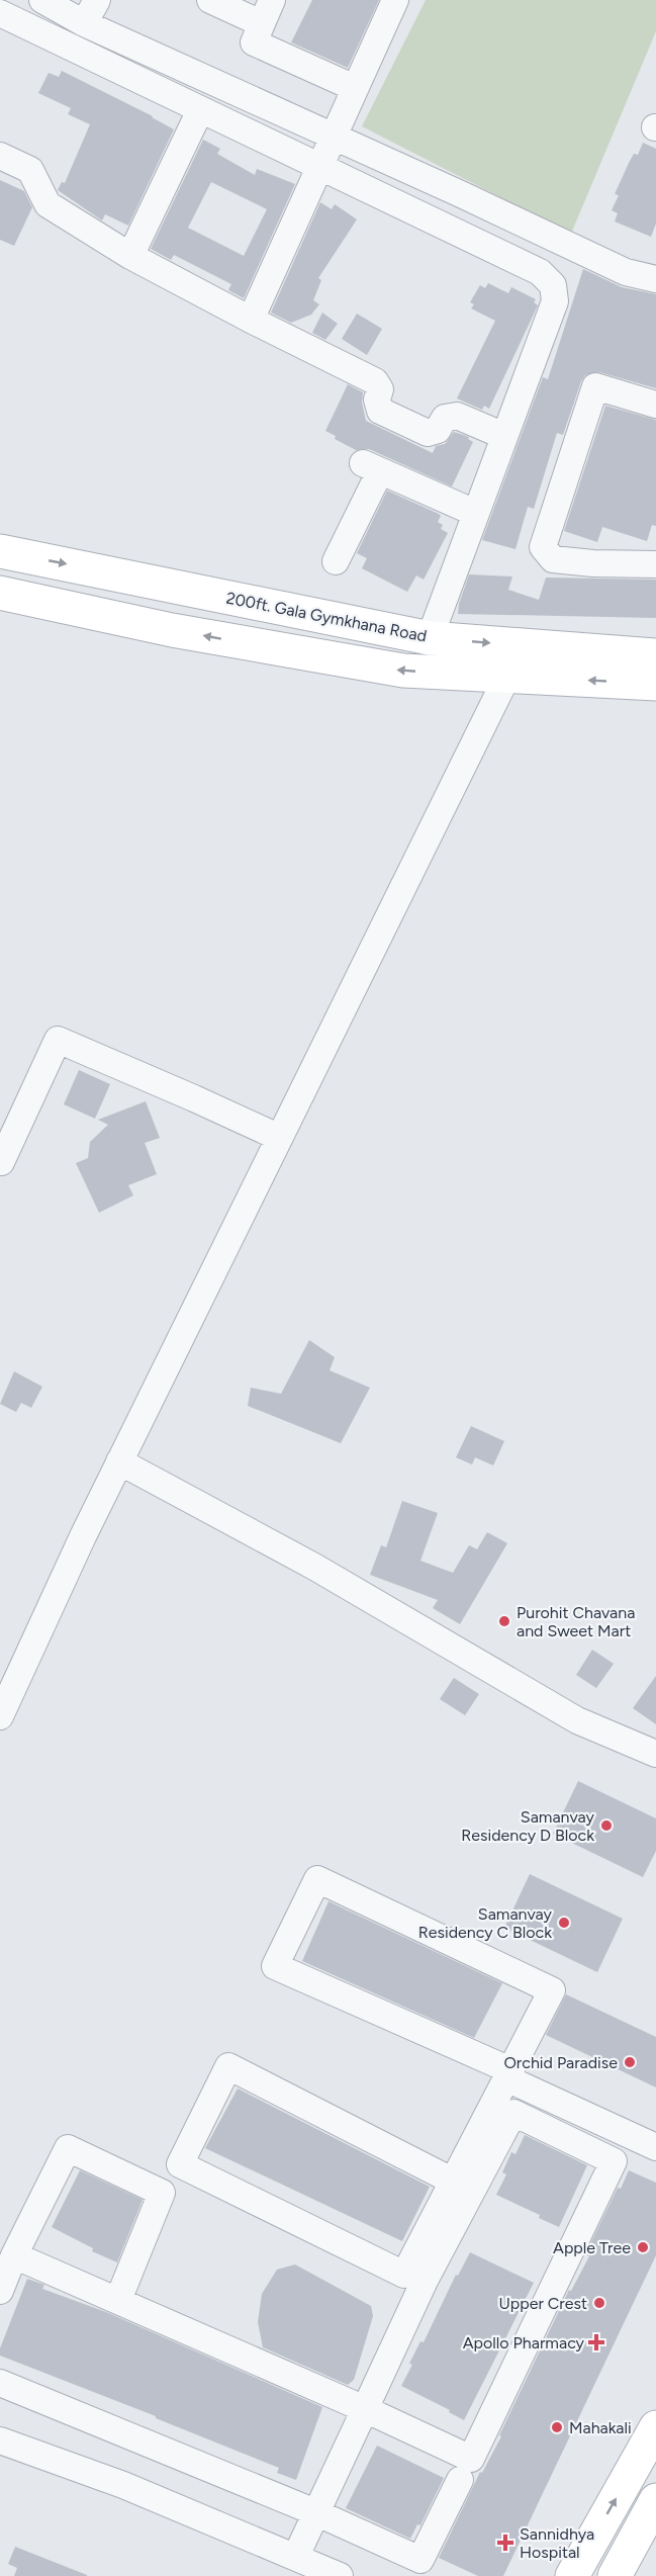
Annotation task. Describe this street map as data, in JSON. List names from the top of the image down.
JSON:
{
  "streets": {
    "street": ["200ft. Gala Gymkhana Road"]
  },
  "places": {
    "other": [
      "Purohit Chavana and Sweet Mart",
      "Samanvay Residency D Block",
      "Samanvay Residency C Block",
      "Orchid Paradise",
      "Apple Tree",
      "Upper Crest",
      "Mahakali"
    ],
    "health": ["Apollo Pharmacy", "Sannidhya Hospital"]
  }
}
